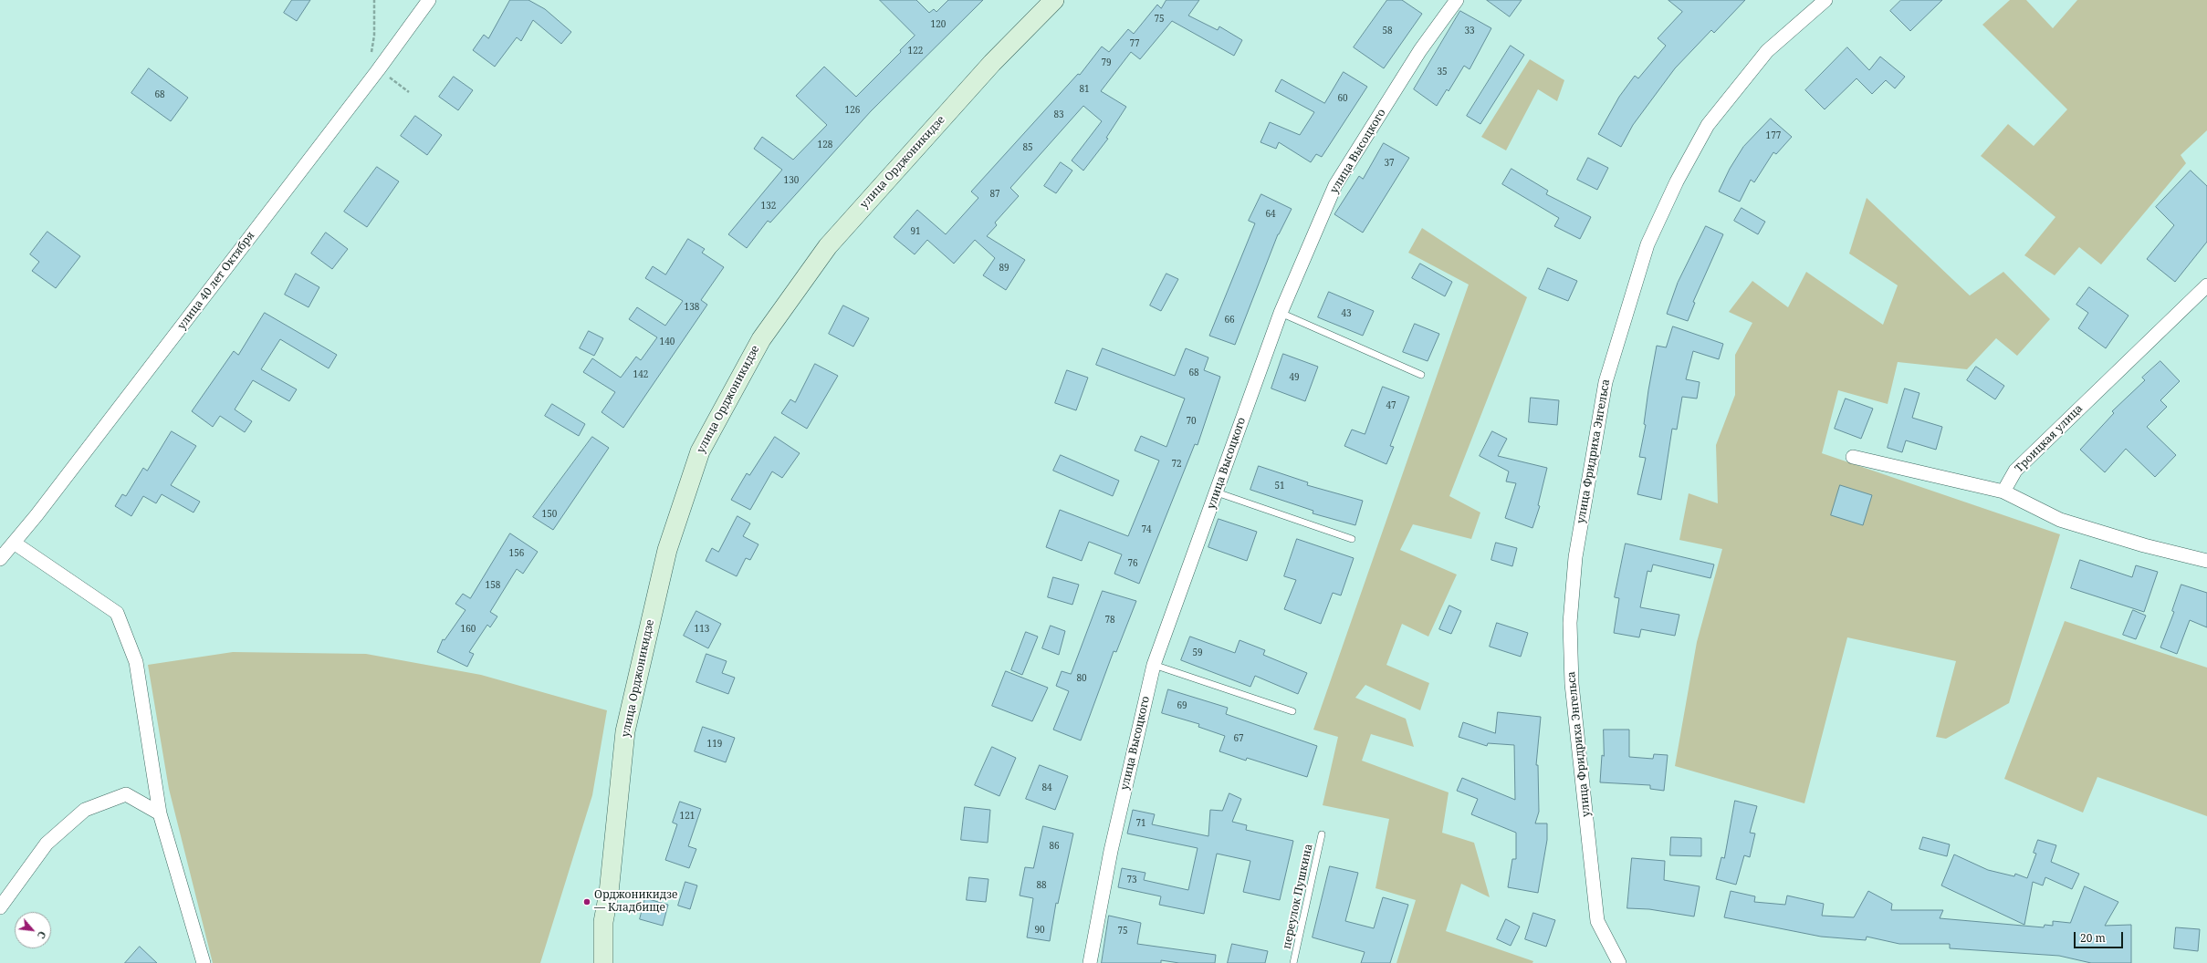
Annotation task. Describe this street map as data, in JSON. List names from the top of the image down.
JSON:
{
  "streets": {
    "main road": ["улица Орджоникидзе"],
    "street": [
      "улица Высоцкого",
      "улица 40 лет Октября",
      "Троицкая улица",
      "улица Фридриха Энгельса"
    ],
    "lane": ["переулок Пушкина"]
  },
  "places": ["Орджоникидзе — Кладбище"],
  "house_numbers": [
    "75",
    "120",
    "58",
    "33",
    "77",
    "122",
    "79",
    "35",
    "81",
    "68",
    "60",
    "126",
    "83",
    "177",
    "128",
    "85",
    "37",
    "130",
    "87",
    "132",
    "64",
    "91",
    "89",
    "138",
    "43",
    "66",
    "140",
    "68",
    "142",
    "49",
    "47",
    "70",
    "72",
    "51",
    "150",
    "74",
    "156",
    "76",
    "158",
    "78",
    "160",
    "113",
    "59",
    "80",
    "69",
    "67",
    "119",
    "84",
    "121",
    "71",
    "86",
    "73",
    "88",
    "90",
    "75"
  ],
  "scale_bar": "20 m",
  "north": "bottom right"
}
